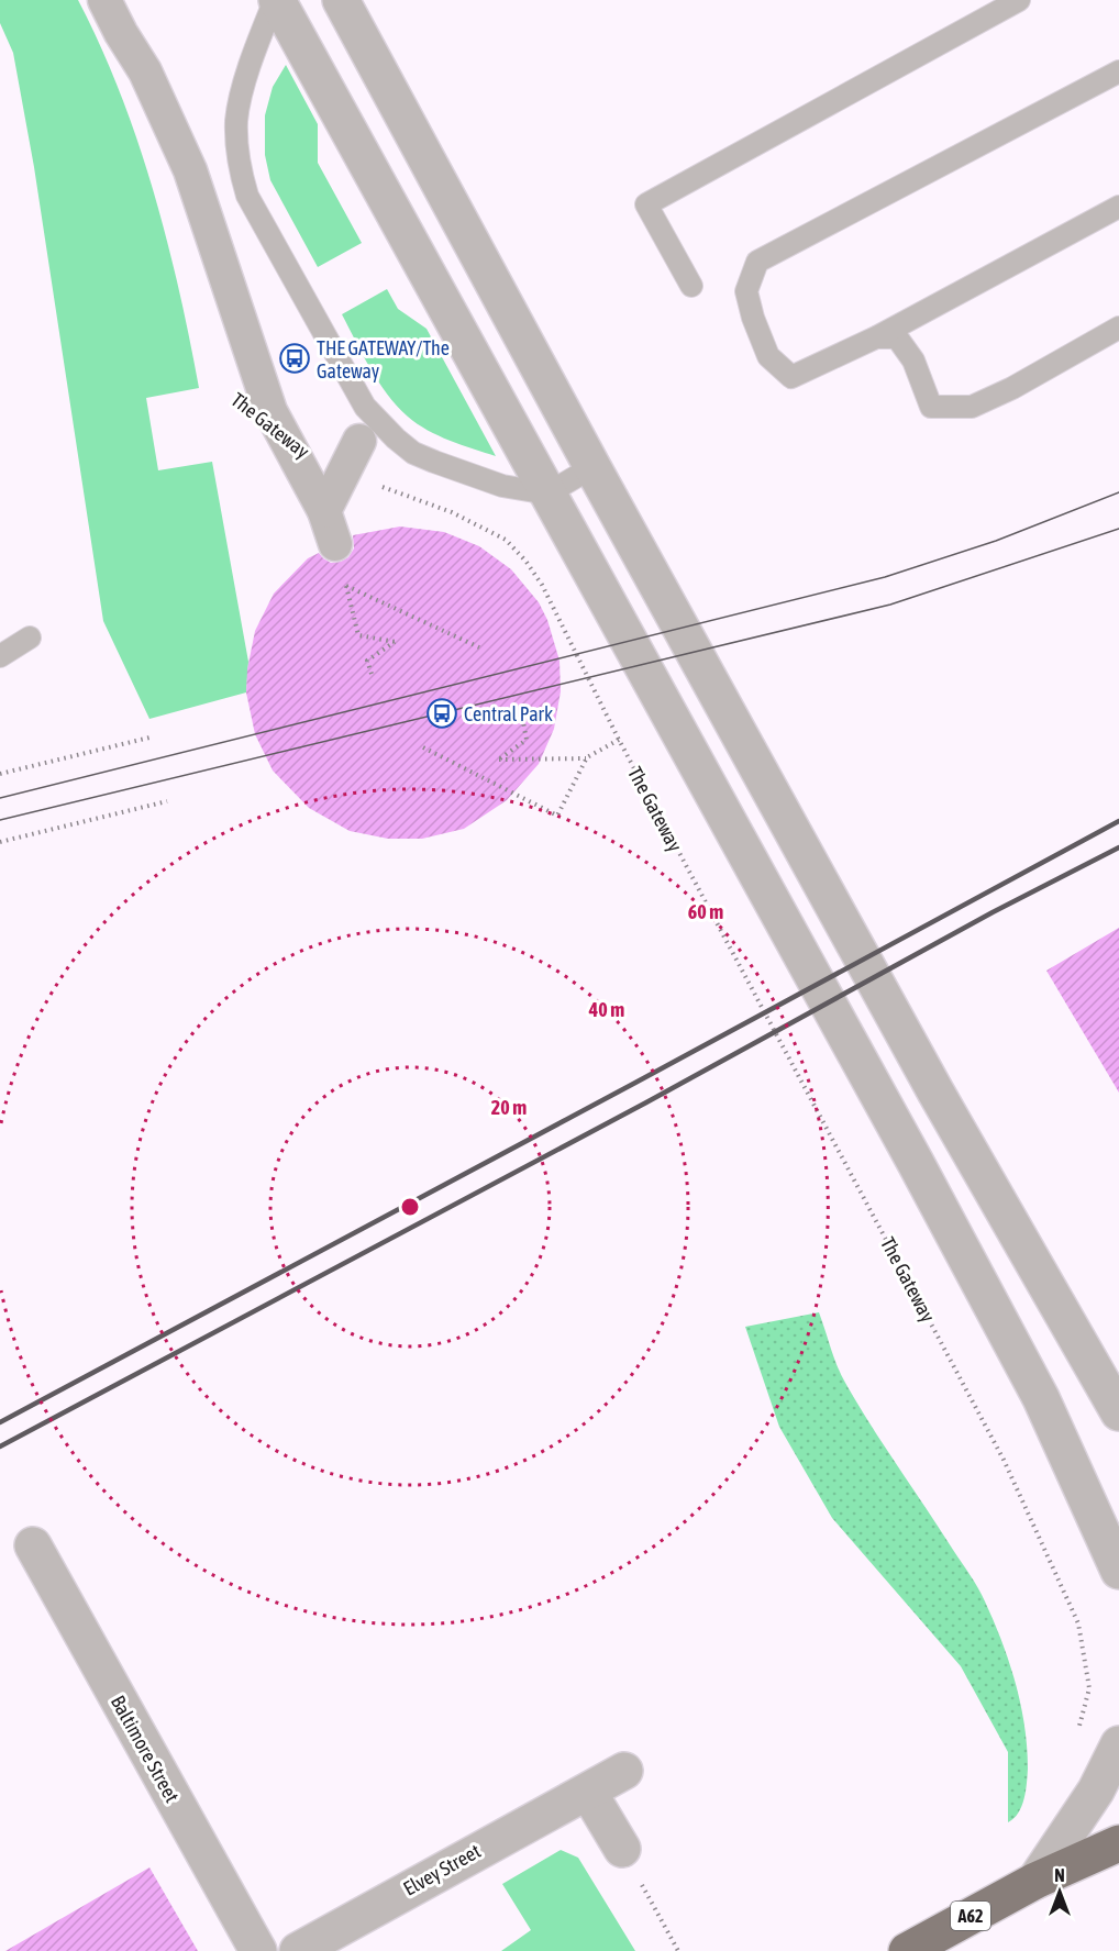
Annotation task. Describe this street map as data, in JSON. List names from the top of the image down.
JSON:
{
  "streets": {
    "highway": ["A62"],
    "street": ["Baltimore Street", "Elvey Street"],
    "path": ["The Gateway"]
  },
  "places": {
    "bus stop": ["THE GATEWAY/The Gateway", "Central Park"]
  },
  "north": "top",
  "rings": ["60 m", "40 m", "20 m"]
}
